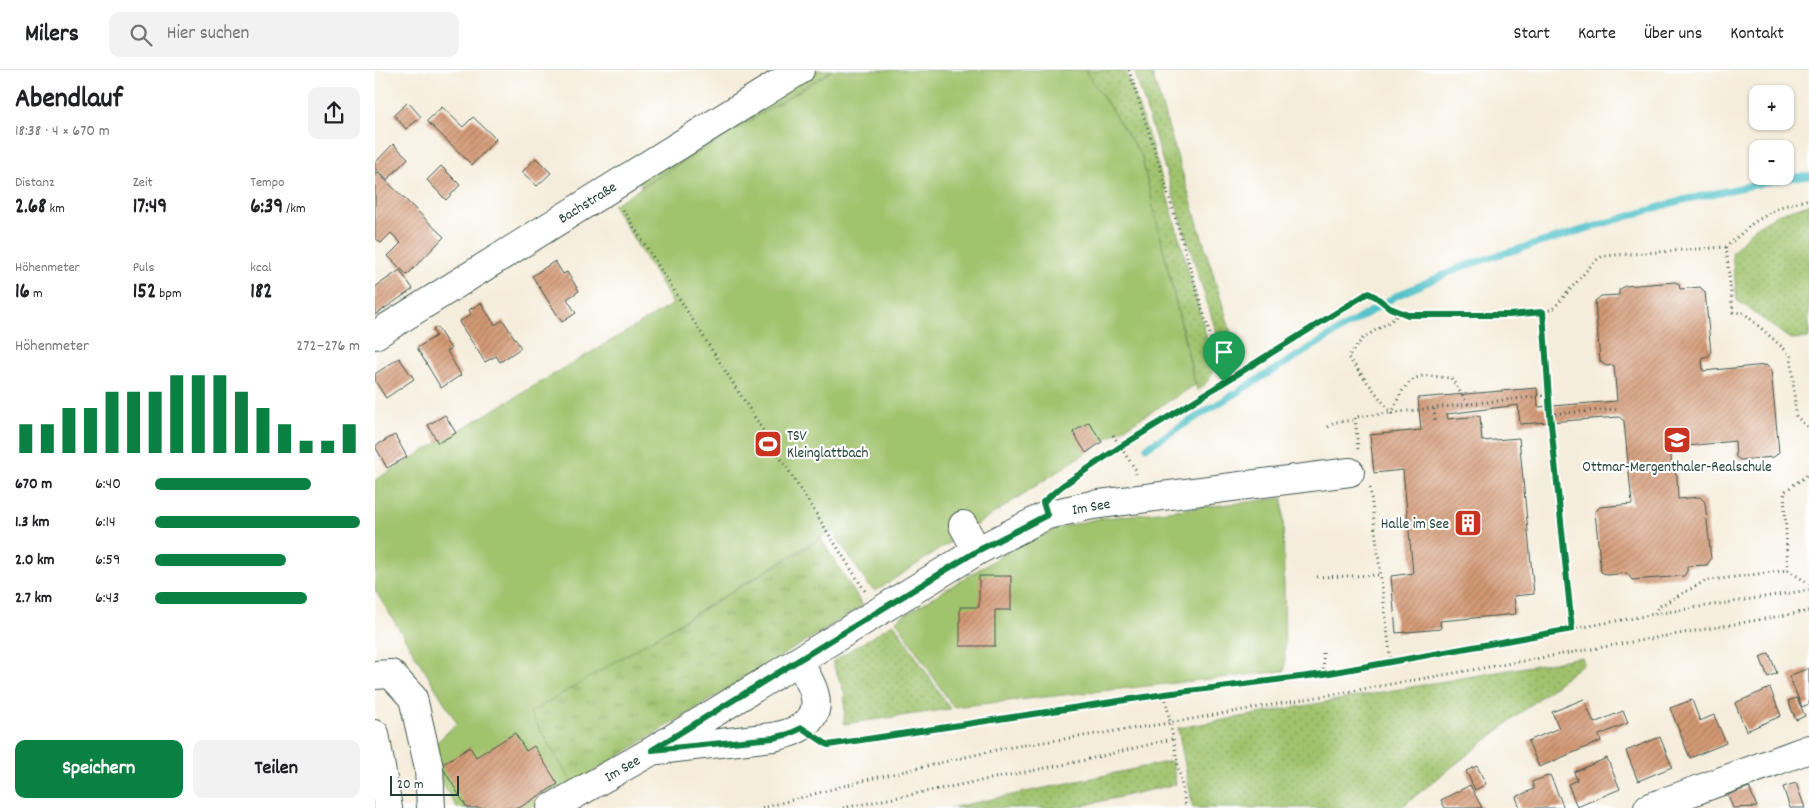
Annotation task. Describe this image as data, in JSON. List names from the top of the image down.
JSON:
{
  "streets": {
    "street": ["Bachstraße", "Im See"]
  },
  "places": {
    "school or university": ["Ottmar-Mergenthaler-Realschule"],
    "sports": ["TSV Kleinglattbach"],
    "building": ["Halle im See"]
  },
  "scale_bar": "20 m",
  "page": {
    "header": "Milers",
    "search": "Hier suchen",
    "nav": [
      "Start",
      "Karte",
      "Über uns",
      "Kontakt"
    ],
    "heading": ["Abendlauf", "18:38 · 4 × 670 m"],
    "map_buttons": ["+", "−"],
    "stats": [
      ["Distanz", "2.68 km"],
      ["Zeit", "17:49"],
      ["Tempo", "6:39 /km"],
      ["Höhenmeter", "16 m"],
      ["Puls", "152 bpm"],
      ["kcal", "182"]
    ],
    "chart": ["Höhenmeter", "272–276 m"],
    "list": [
      {
        "name": "670 m",
        "note": "6:40"
      },
      {
        "name": "1.3 km",
        "note": "6:14"
      },
      {
        "name": "2.0 km",
        "note": "6:59"
      },
      {
        "name": "2.7 km",
        "note": "6:43"
      }
    ],
    "buttons": ["Speichern", "Teilen"],
    "scale": "20 m"
  }
}
